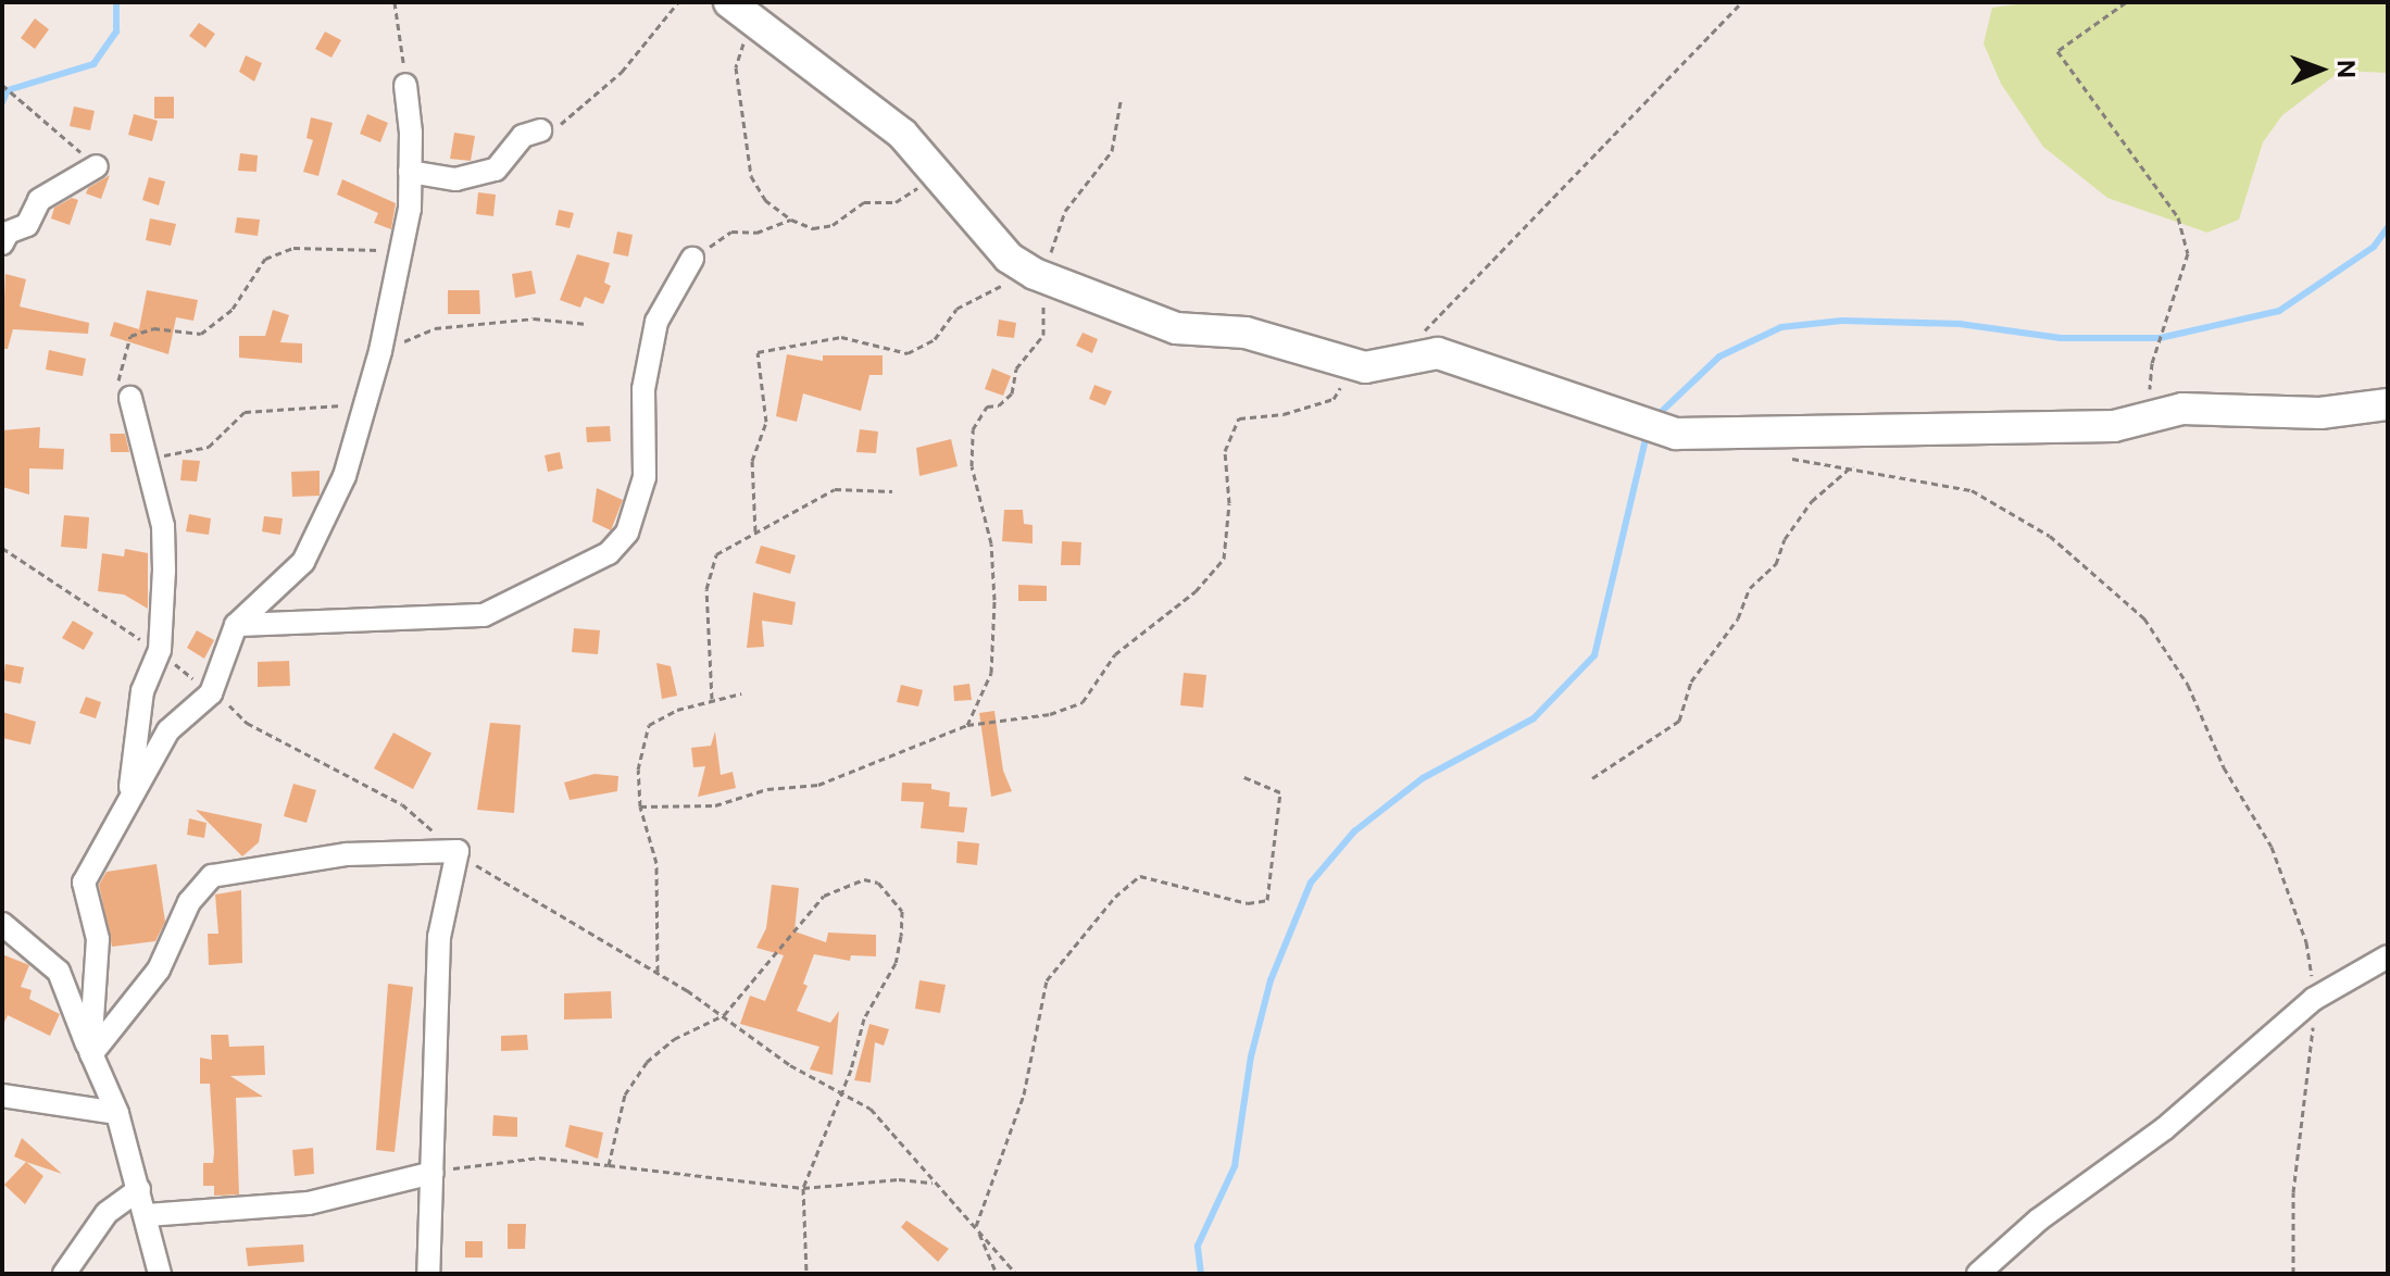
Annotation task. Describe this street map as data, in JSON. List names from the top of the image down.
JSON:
{
  "north": "right"
}
